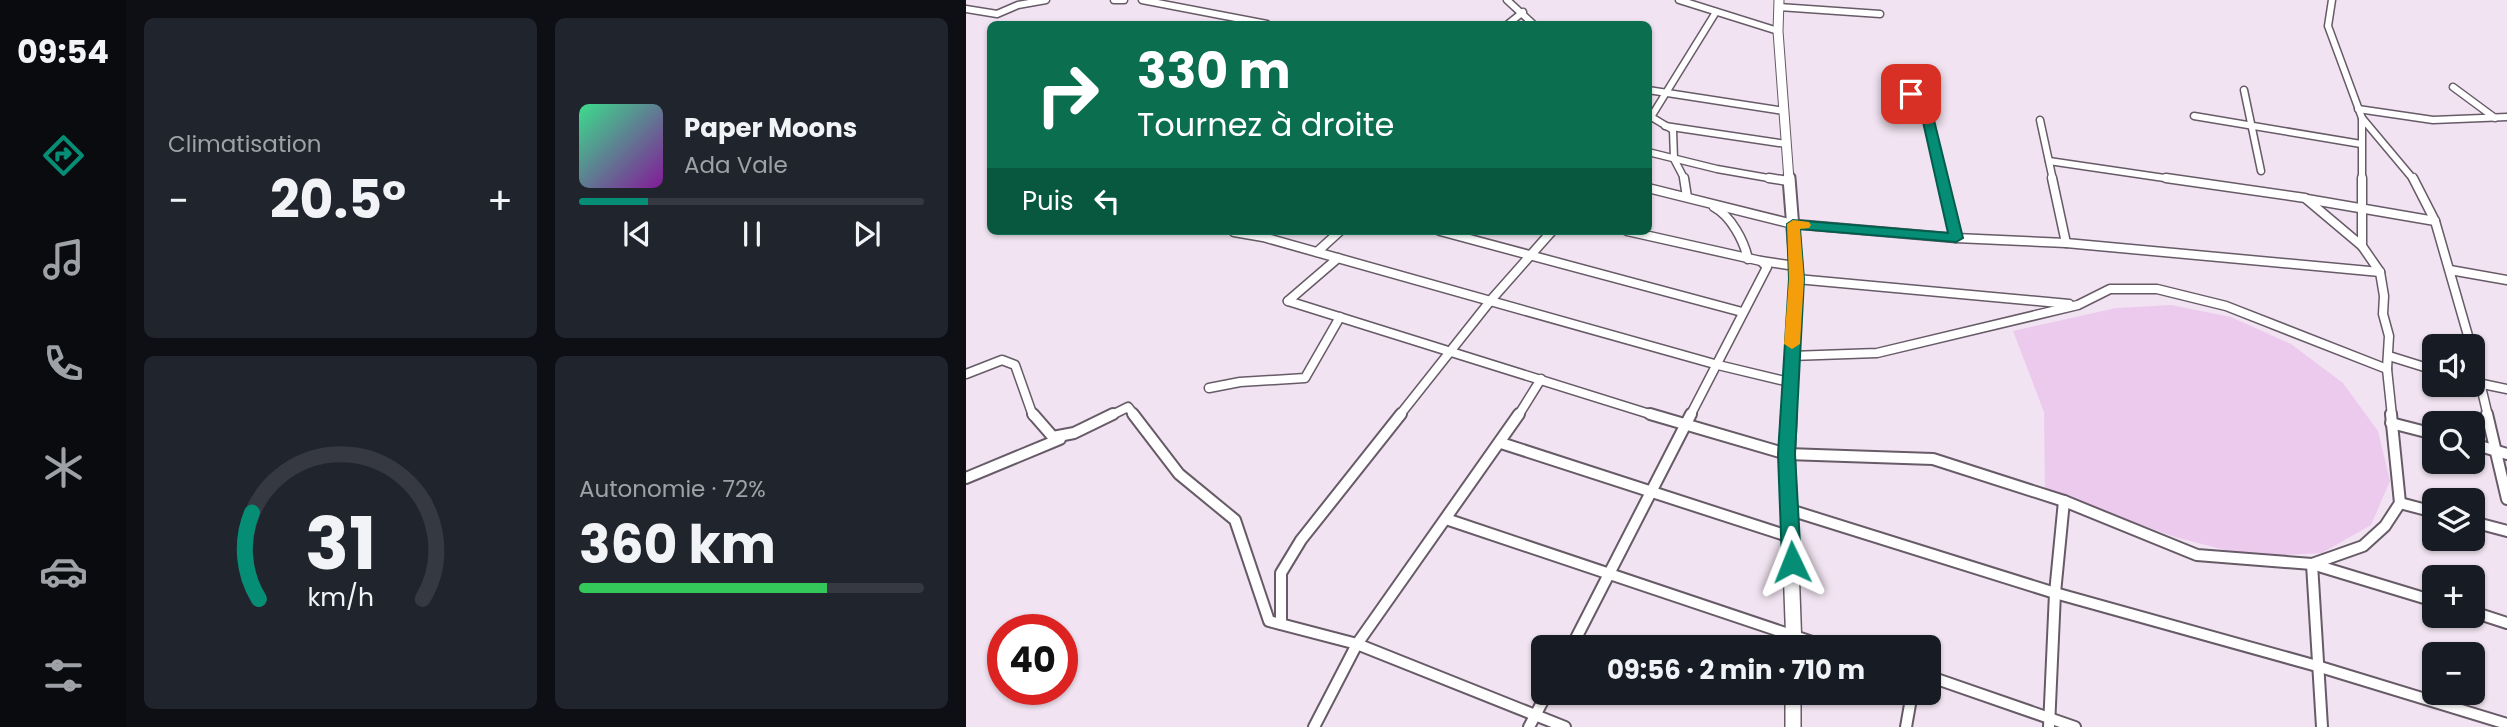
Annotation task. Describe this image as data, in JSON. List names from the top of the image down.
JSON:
{
  "page": {
    "tabs": "09:54",
    "tile": [
      "Climatisation",
      ["Autonomie · 72%", "360 km"]
    ],
    "turn": ["330 m", "Tournez à droite"],
    "song": ["Paper Moons", "Ada Vale"],
    "then": "Puis",
    "heat": ["−", "20.5°", "+"],
    "map_buttons": ["+", "−"],
    "limit": "40",
    "trip": "09:56 · 2 min · 710 m",
    "gauge": ["31", "km/h"]
  }
}
